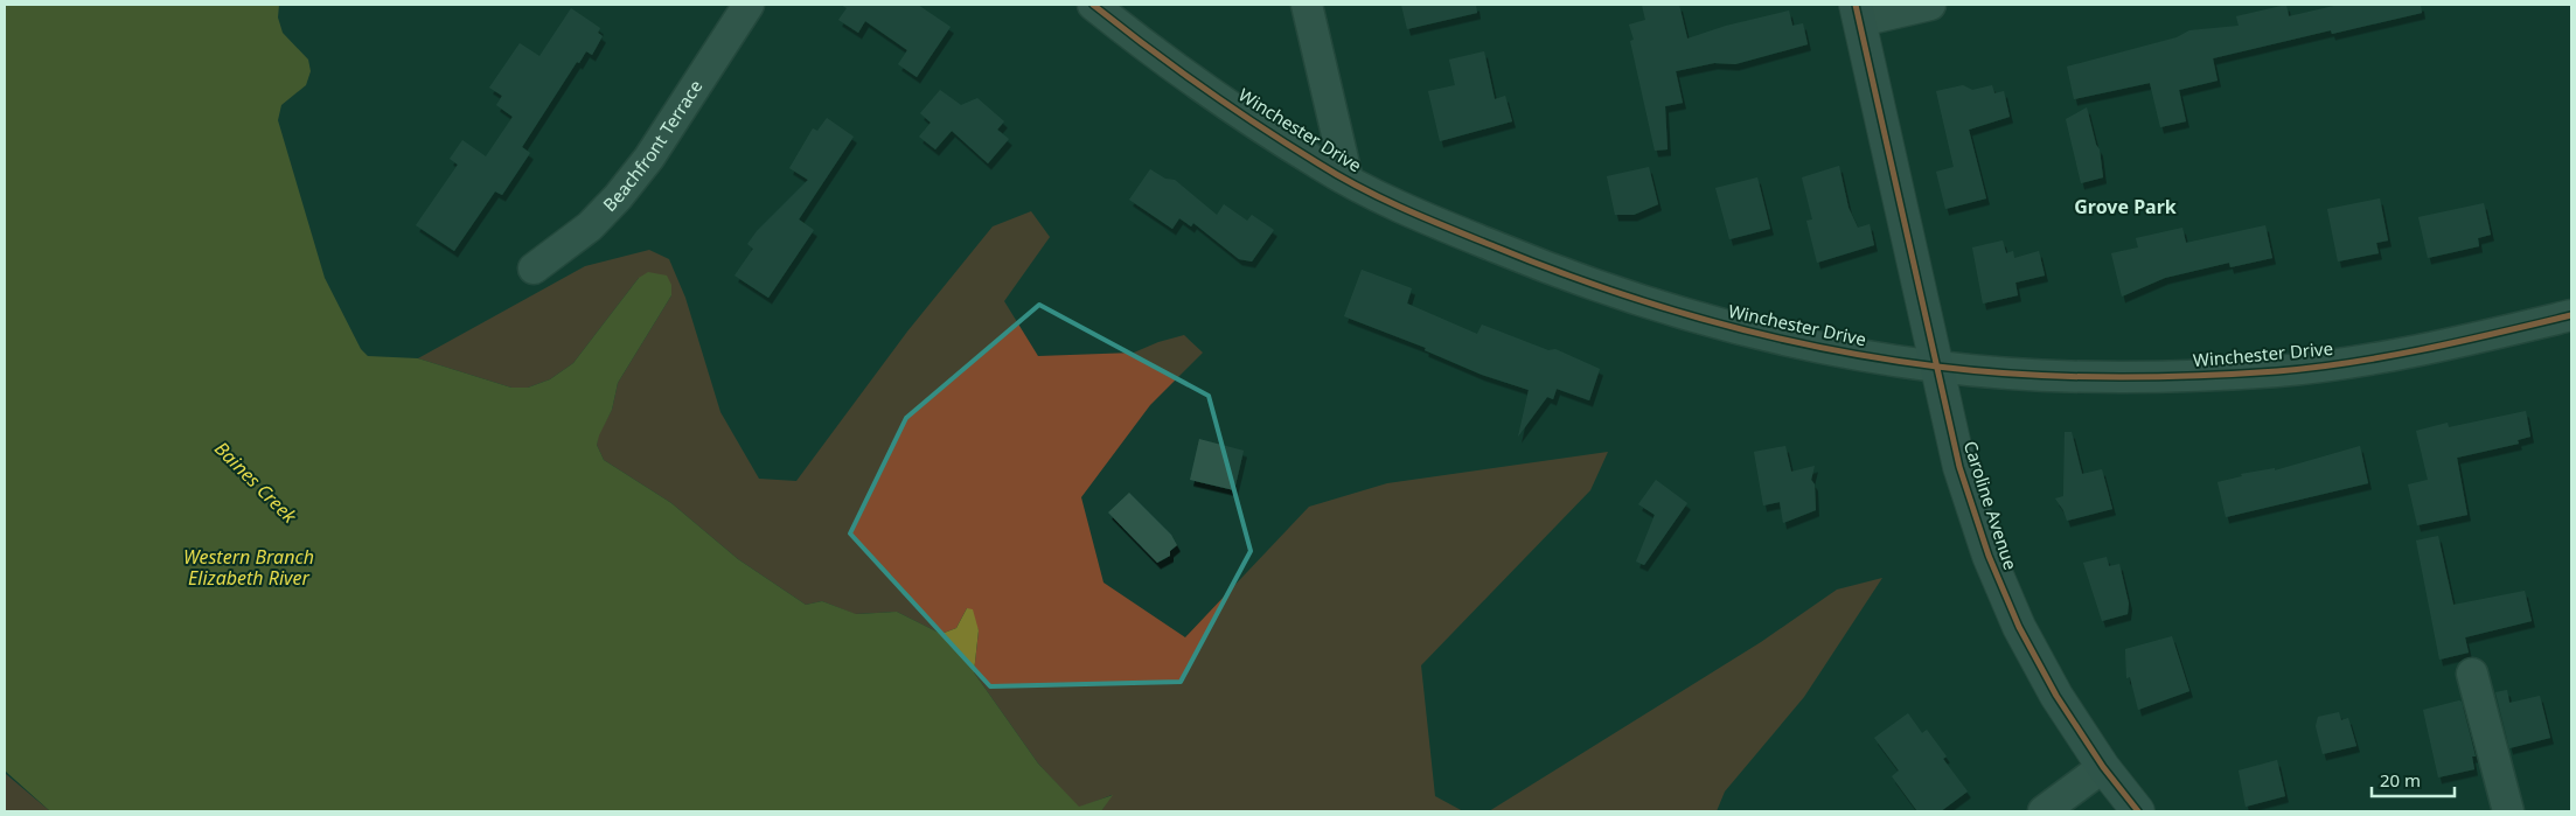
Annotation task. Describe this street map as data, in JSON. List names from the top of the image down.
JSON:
{
  "streets": {
    "street": ["Winchester Drive", "Beachfront Terrace", "Caroline Avenue"]
  },
  "crossings": [
    ["Winchester Drive", "Caroline Avenue"]
  ],
  "districts": ["Grove Park"],
  "water": ["Baines Creek", "Western Branch Elizabeth River"],
  "scale_bar": "20 m"
}
